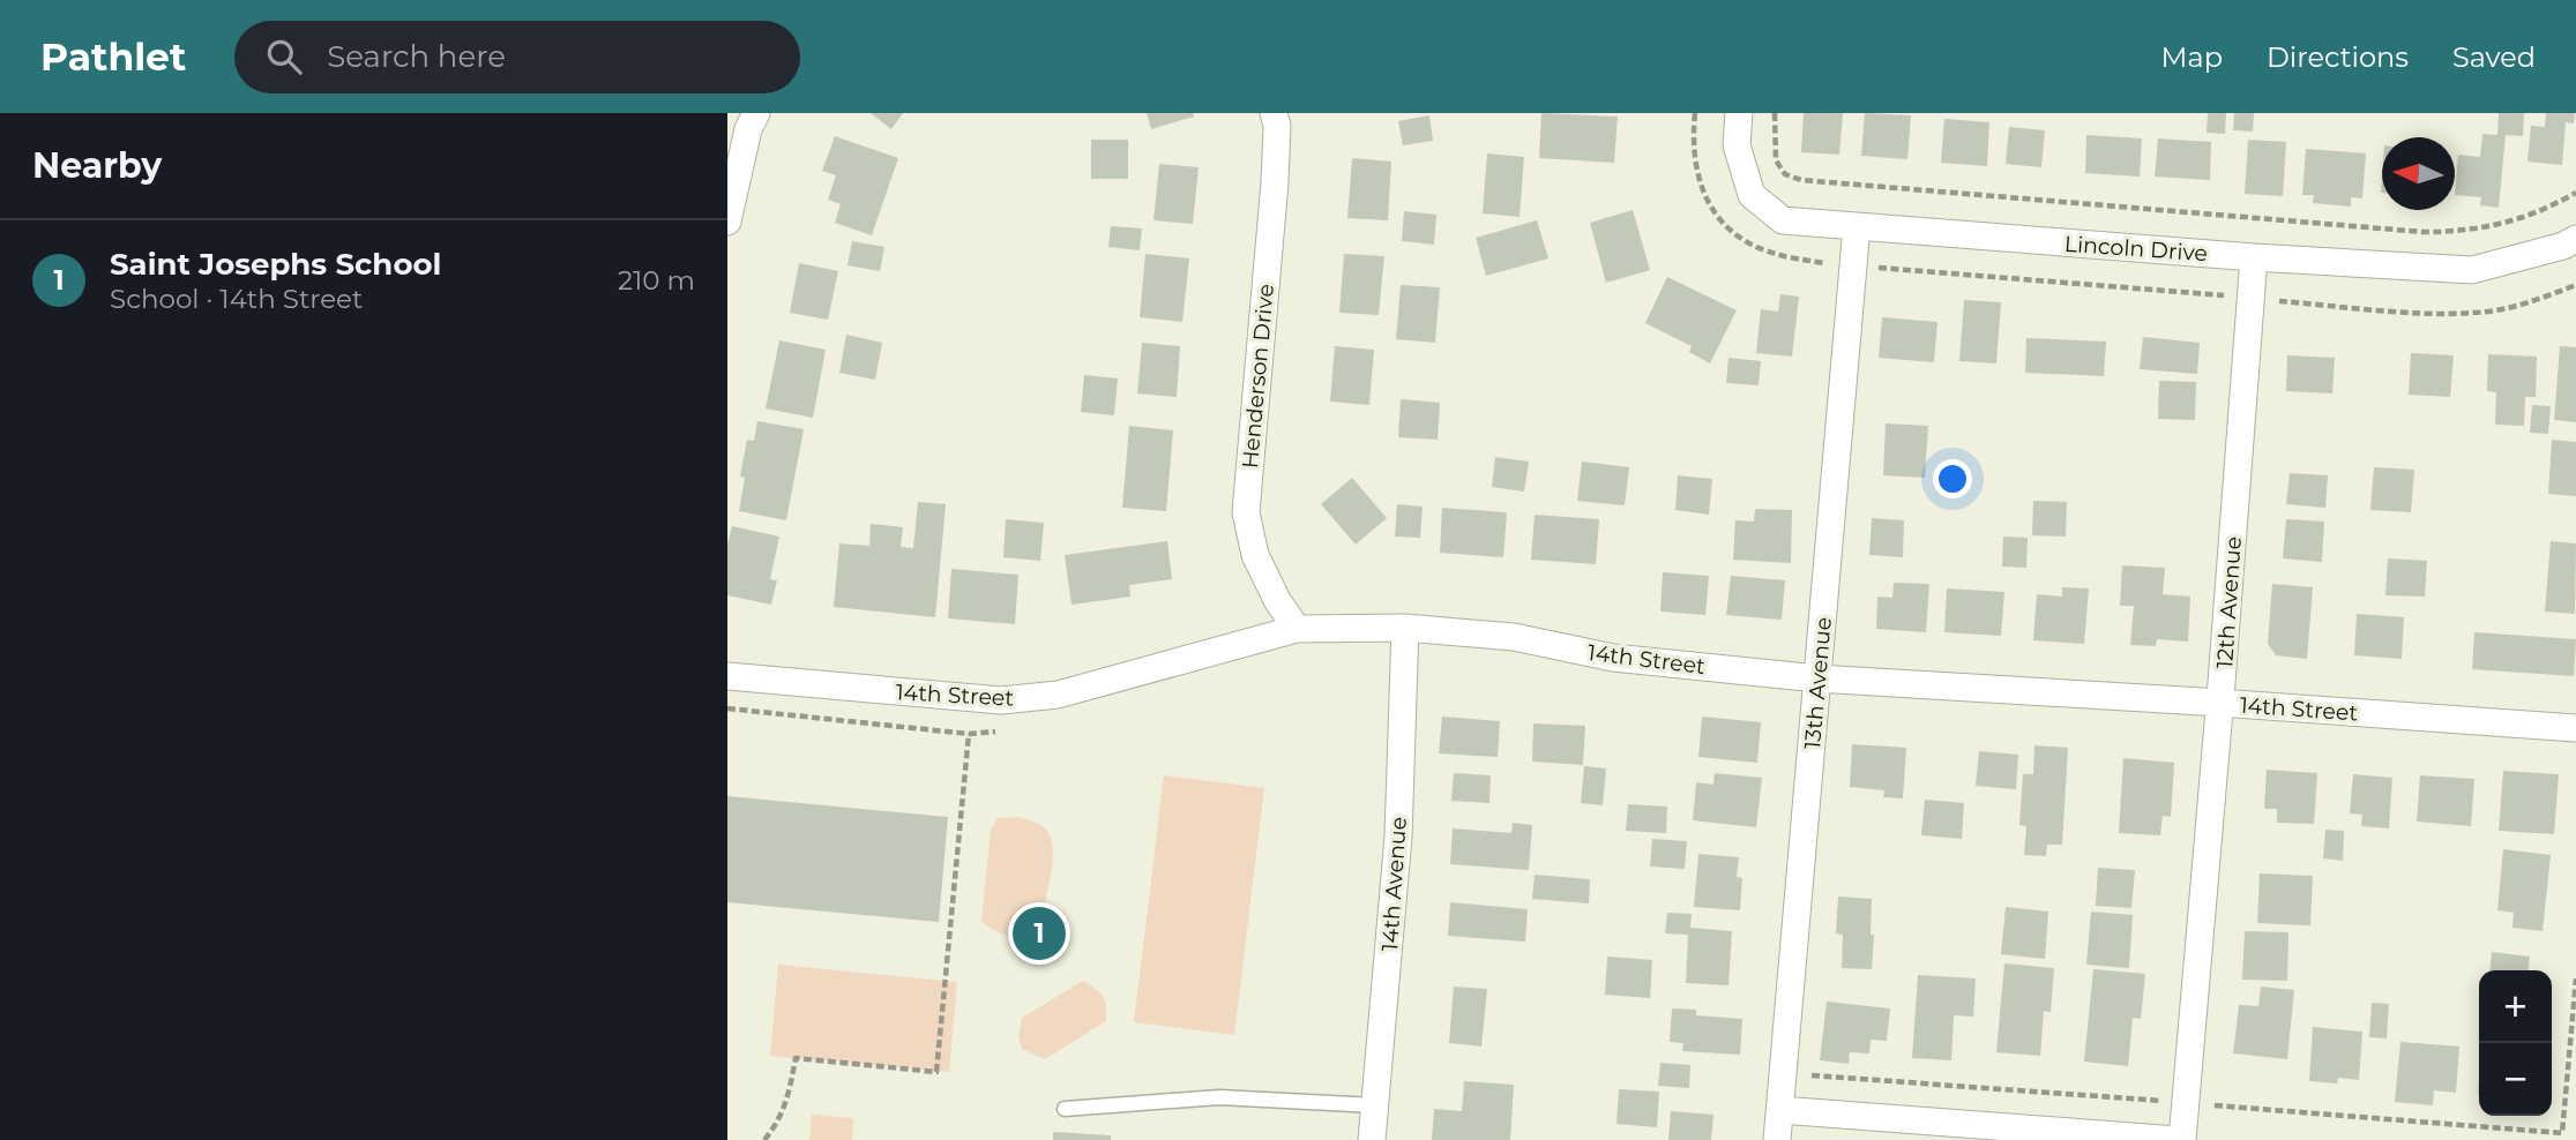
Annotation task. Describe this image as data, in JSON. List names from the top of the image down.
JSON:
{
  "streets": {
    "street": [
      "Lincoln Drive",
      "Henderson Drive",
      "12th Avenue",
      "14th Street",
      "13th Avenue",
      "14th Avenue"
    ]
  },
  "crossings": [
    ["Lincoln Drive", "12th Avenue"],
    ["Lincoln Drive", "13th Avenue"],
    ["Henderson Drive", "14th Street"],
    ["12th Avenue", "14th Street"],
    ["14th Street", "13th Avenue"],
    ["14th Street", "14th Avenue"]
  ],
  "north": "left",
  "page": {
    "header": "Pathlet",
    "search": "Search here",
    "nav": ["Map", "Directions", "Saved"],
    "heading": "Nearby",
    "list": [
      {
        "mark": "1",
        "name": "Saint Josephs School",
        "note": "School · 14th Street",
        "value": "210 m"
      }
    ],
    "pins": "1",
    "map_buttons": ["+", "−"]
  }
}
